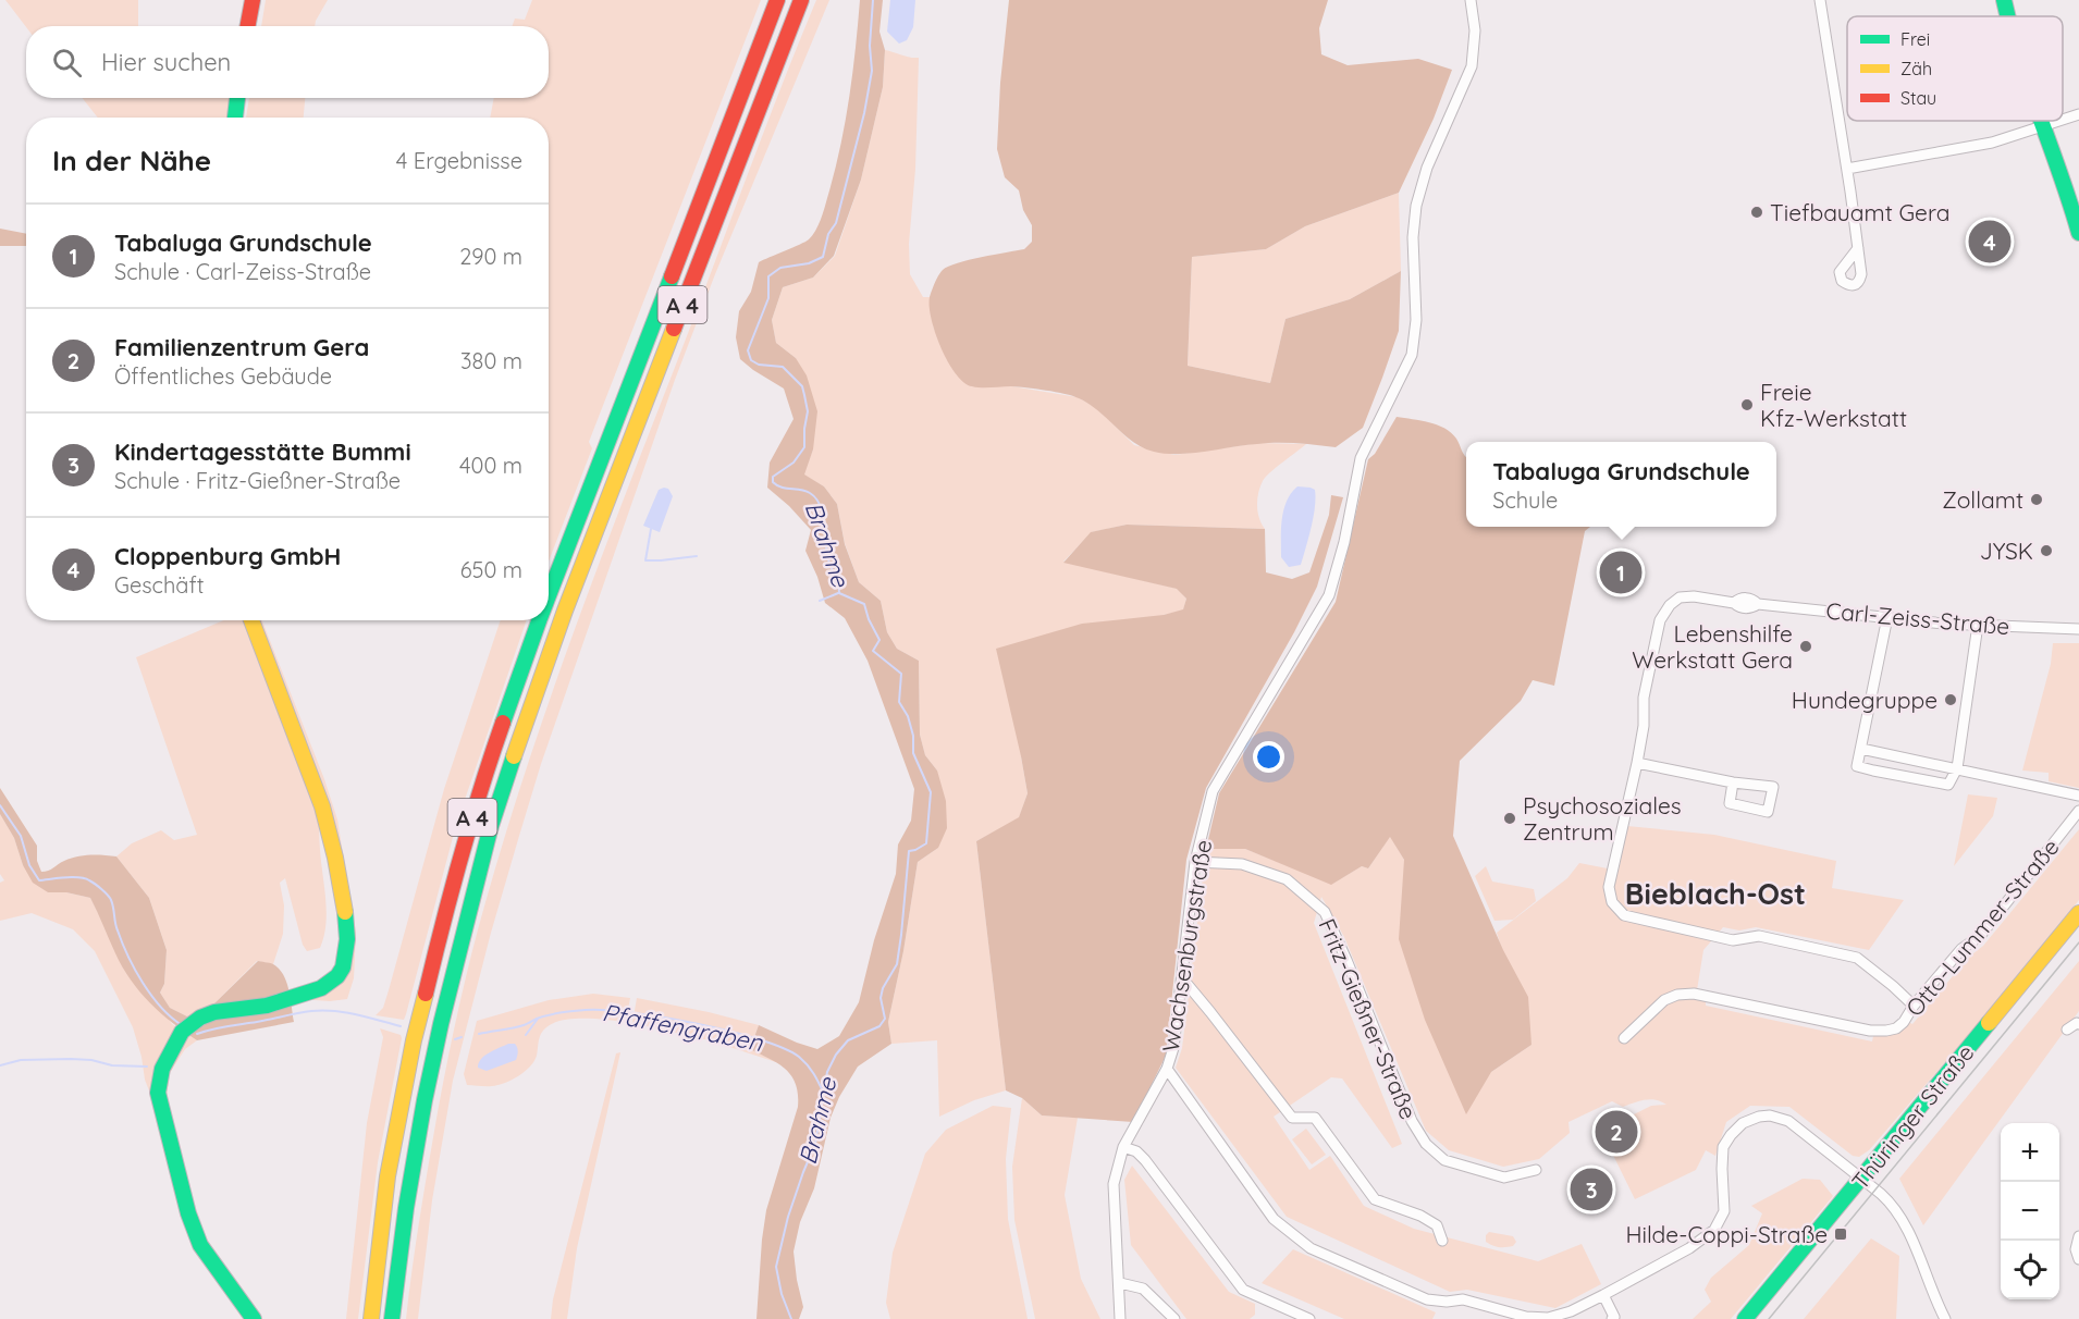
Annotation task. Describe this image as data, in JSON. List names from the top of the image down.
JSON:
{
  "streets": {
    "main road": ["A 4", "Thüringer Straße"],
    "street": [
      "Carl-Zeiss-Straße",
      "Otto-Lummer-Straße",
      "Wachsenburgstraße",
      "Fritz-Gießner-Straße"
    ]
  },
  "crossings": [
    ["Wachsenburgstraße", "Fritz-Gießner-Straße"]
  ],
  "districts": ["Bieblach-Ost"],
  "water": ["Brahme", "Pfaffengraben"],
  "places": {
    "other": [
      "Tiefbauamt Gera",
      "Freie Kfz-Werkstatt",
      "Zollamt",
      "JYSK",
      "Lebenshilfe Werkstatt Gera",
      "Hundegruppe",
      "Psychosoziales Zentrum"
    ],
    "transit": ["Hilde-Coppi-Straße"]
  },
  "legend": ["Frei", "Zäh", "Stau"],
  "page": {
    "search": "Hier suchen",
    "heading": ["In der Nähe", "4 Ergebnisse"],
    "list": [
      {
        "mark": "1",
        "name": "Tabaluga Grundschule",
        "note": "Schule · Carl-Zeiss-Straße",
        "value": "290 m"
      },
      {
        "mark": "2",
        "name": "Familienzentrum Gera",
        "note": "Öffentliches Gebäude",
        "value": "380 m"
      },
      {
        "mark": "3",
        "name": "Kindertagesstätte Bummi",
        "note": "Schule · Fritz-Gießner-Straße",
        "value": "400 m"
      },
      {
        "mark": "4",
        "name": "Cloppenburg GmbH",
        "note": "Geschäft",
        "value": "650 m"
      }
    ],
    "pins": [
      "4",
      "1",
      "2",
      "3"
    ],
    "popup": ["Tabaluga Grundschule", "Schule"],
    "map_buttons": ["+", "−"]
  }
}
